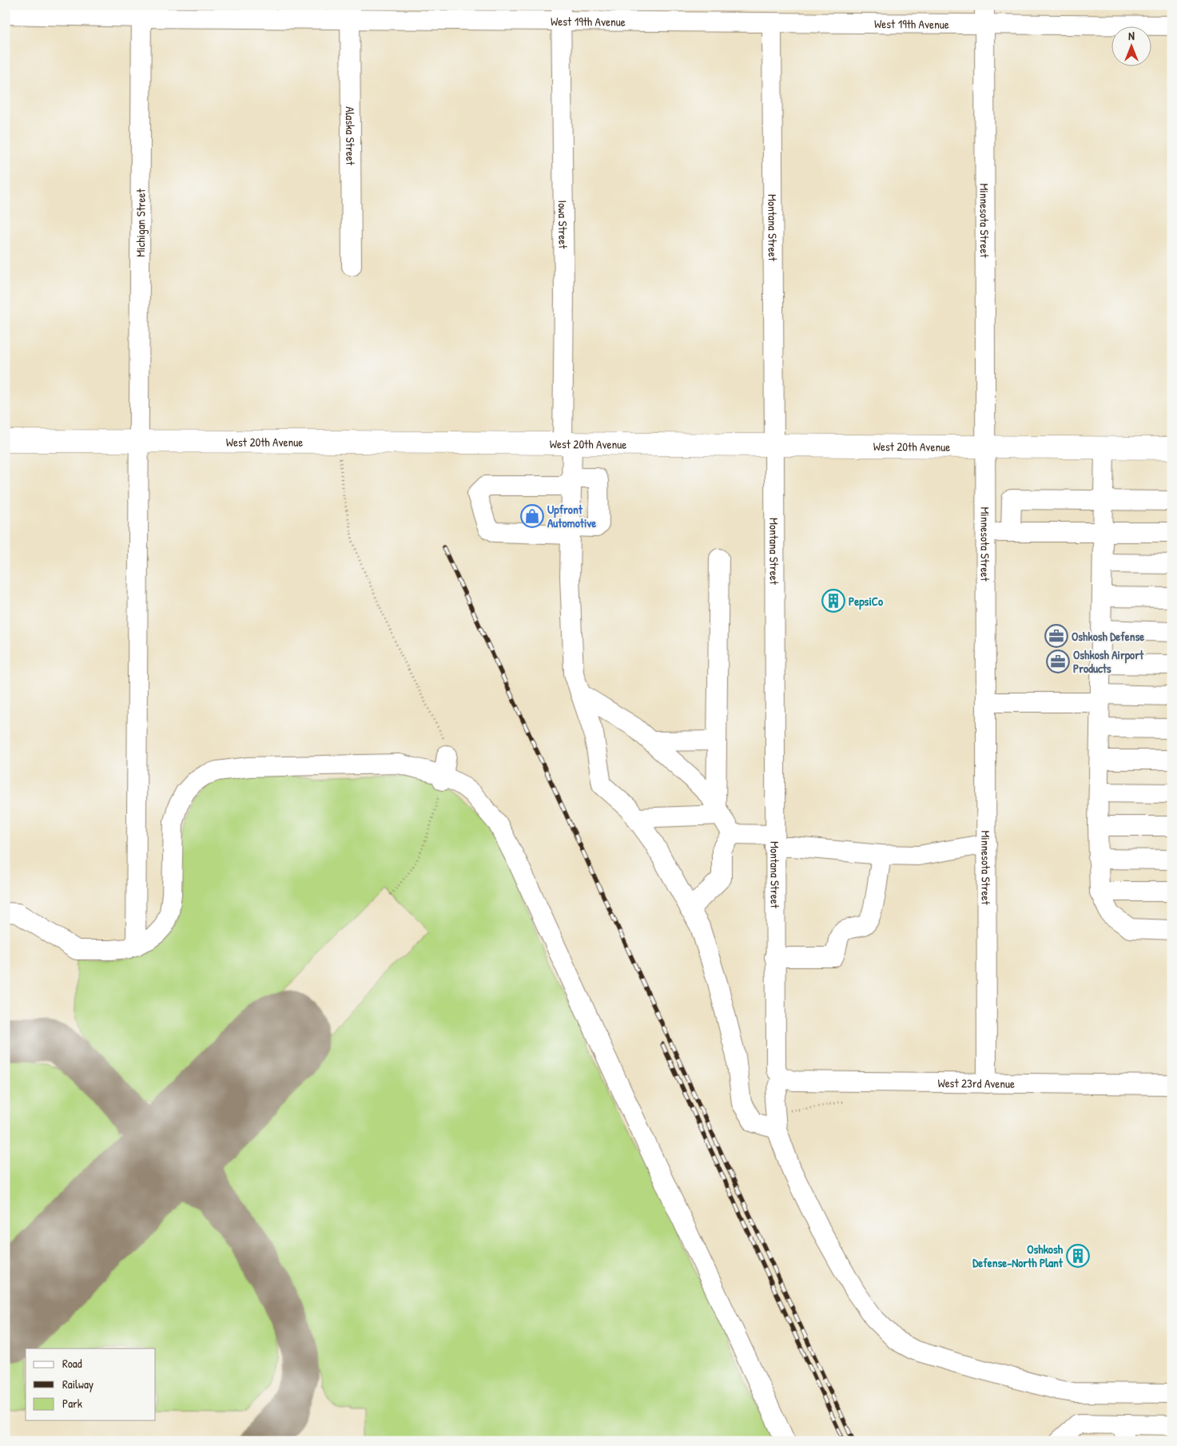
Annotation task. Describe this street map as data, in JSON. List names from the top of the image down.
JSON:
{
  "streets": {
    "main road": ["West 20th Avenue"],
    "street": [
      "West 19th Avenue",
      "Alaska Street",
      "Minnesota Street",
      "Michigan Street",
      "Iowa Street",
      "Montana Street",
      "West 23rd Avenue"
    ]
  },
  "crossings": [
    ["West 19th Avenue", "Alaska Street"],
    ["West 19th Avenue", "Minnesota Street"],
    ["West 19th Avenue", "Michigan Street"],
    ["West 19th Avenue", "Iowa Street"],
    ["West 19th Avenue", "Montana Street"],
    ["Minnesota Street", "West 20th Avenue"],
    ["Minnesota Street", "West 23rd Avenue"],
    ["Michigan Street", "West 20th Avenue"],
    ["Iowa Street", "West 20th Avenue"],
    ["Montana Street", "West 20th Avenue"],
    ["Montana Street", "West 23rd Avenue"]
  ],
  "places": {
    "shop": ["Upfront Automotive"],
    "building": ["PepsiCo", "Oshkosh Defense-North Plant"],
    "office": ["Oshkosh Defense", "Oshkosh Airport Products"]
  },
  "legend": ["Road", "Railway", "Park"],
  "north": "top"
}
